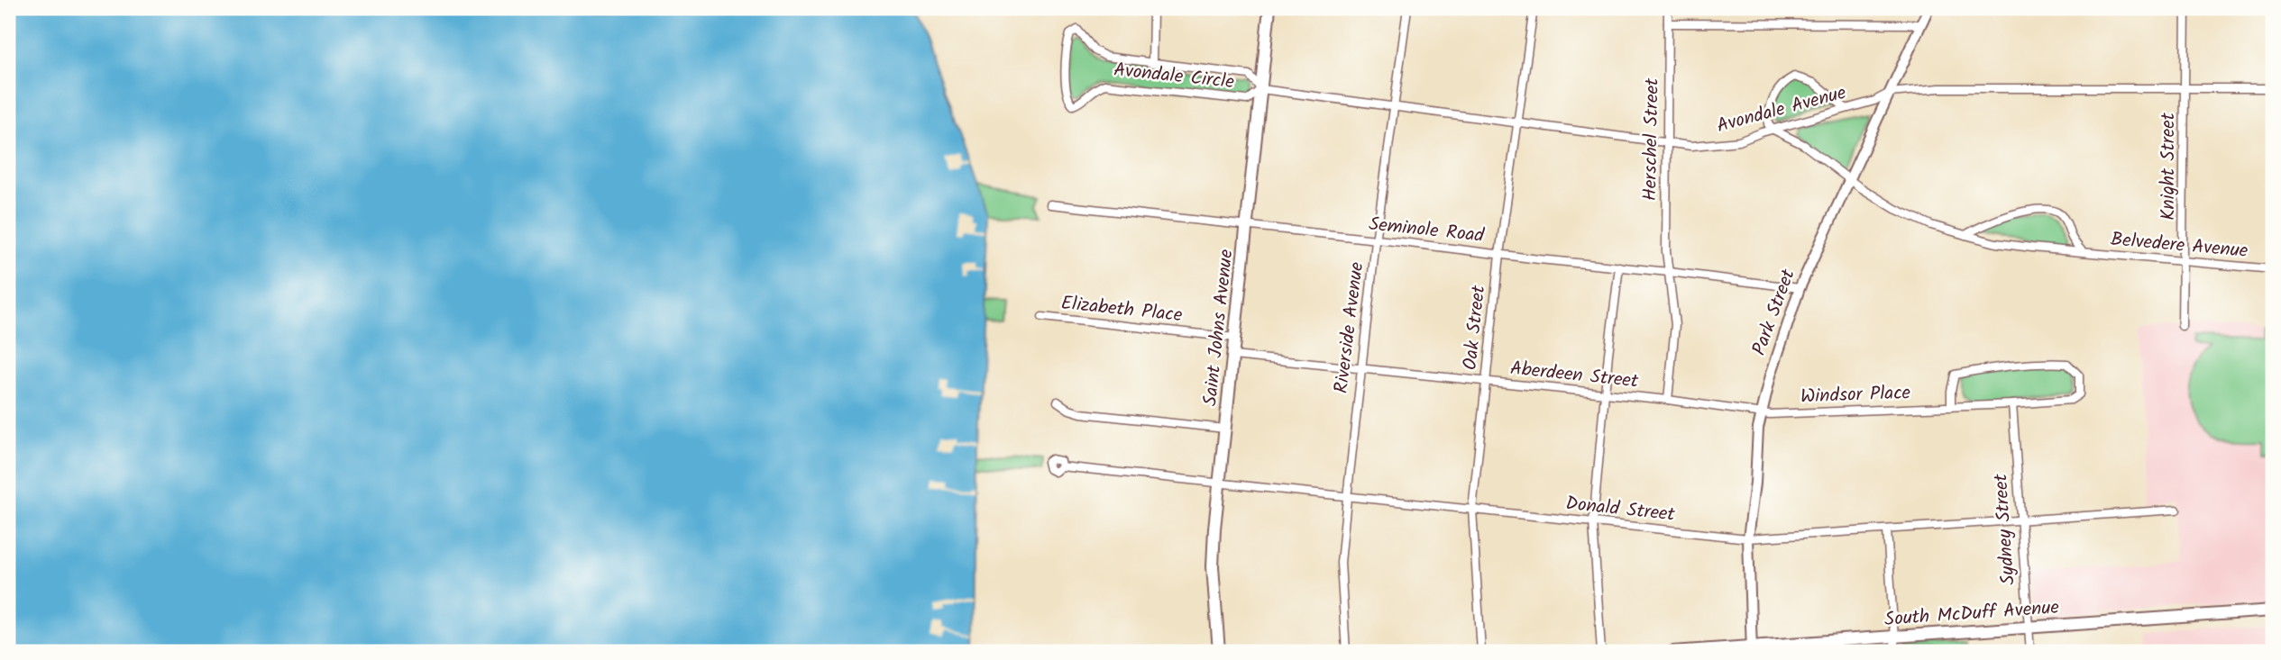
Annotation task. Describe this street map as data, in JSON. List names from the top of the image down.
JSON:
{
  "streets": {
    "main road": ["Saint Johns Avenue", "South McDuff Avenue"],
    "street": [
      "Avondale Circle",
      "Avondale Avenue",
      "Herschel Street",
      "Knight Street",
      "Seminole Road",
      "Belvedere Avenue",
      "Elizabeth Place",
      "Park Street",
      "Riverside Avenue",
      "Oak Street",
      "Aberdeen Street",
      "Windsor Place",
      "Donald Street",
      "Sydney Street"
    ]
  },
  "crossings": [
    ["Avondale Circle", "Avondale Avenue"],
    ["Avondale Circle", "Saint Johns Avenue"],
    ["Avondale Avenue", "Herschel Street"],
    ["Avondale Avenue", "Knight Street"],
    ["Avondale Avenue", "Belvedere Avenue"],
    ["Avondale Avenue", "Park Street"],
    ["Avondale Avenue", "Saint Johns Avenue"],
    ["Avondale Avenue", "Riverside Avenue"],
    ["Avondale Avenue", "Oak Street"],
    ["Herschel Street", "Seminole Road"],
    ["Herschel Street", "Aberdeen Street"],
    ["Knight Street", "Belvedere Avenue"],
    ["Seminole Road", "Park Street"],
    ["Seminole Road", "Saint Johns Avenue"],
    ["Seminole Road", "Riverside Avenue"],
    ["Seminole Road", "Oak Street"],
    ["Belvedere Avenue", "Park Street"],
    ["Elizabeth Place", "Saint Johns Avenue"],
    ["Park Street", "Aberdeen Street"],
    ["Park Street", "Windsor Place"],
    ["Park Street", "Donald Street"],
    ["Park Street", "South McDuff Avenue"],
    ["Saint Johns Avenue", "Aberdeen Street"],
    ["Saint Johns Avenue", "Donald Street"],
    ["Riverside Avenue", "Aberdeen Street"],
    ["Riverside Avenue", "Donald Street"],
    ["Oak Street", "Aberdeen Street"],
    ["Oak Street", "Donald Street"],
    ["Aberdeen Street", "Windsor Place"],
    ["Windsor Place", "Sydney Street"],
    ["Donald Street", "Sydney Street"],
    ["Sydney Street", "South McDuff Avenue"]
  ]
}
